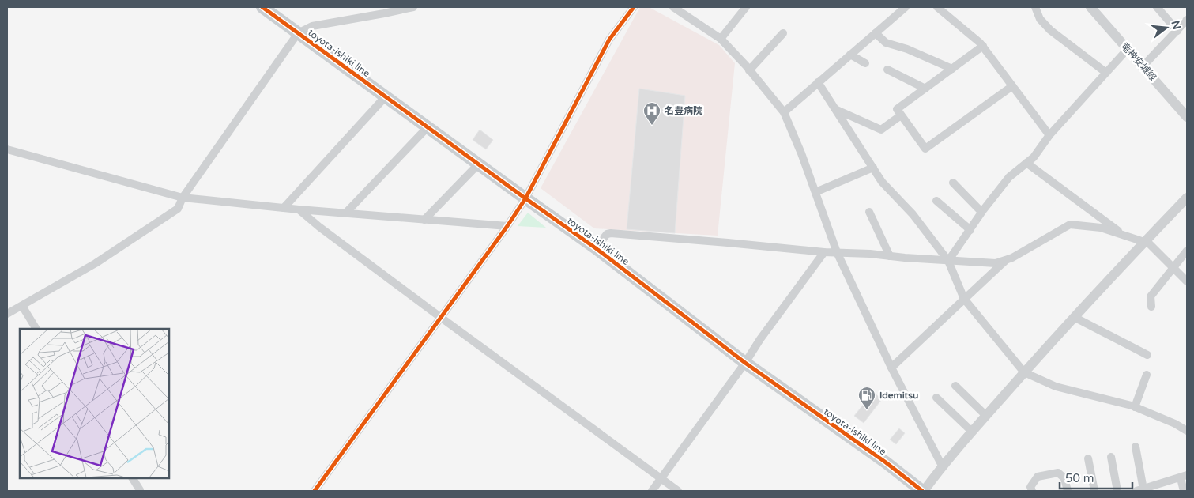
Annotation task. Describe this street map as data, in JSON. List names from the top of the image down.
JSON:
{
  "streets": {
    "main road": ["toyota-ishiki line"],
    "street": ["竜神安城線"]
  },
  "places": {
    "hospital": ["名豊病院"],
    "fuel station": ["Idemitsu"]
  },
  "scale_bar": "50 m",
  "north": "right"
}
